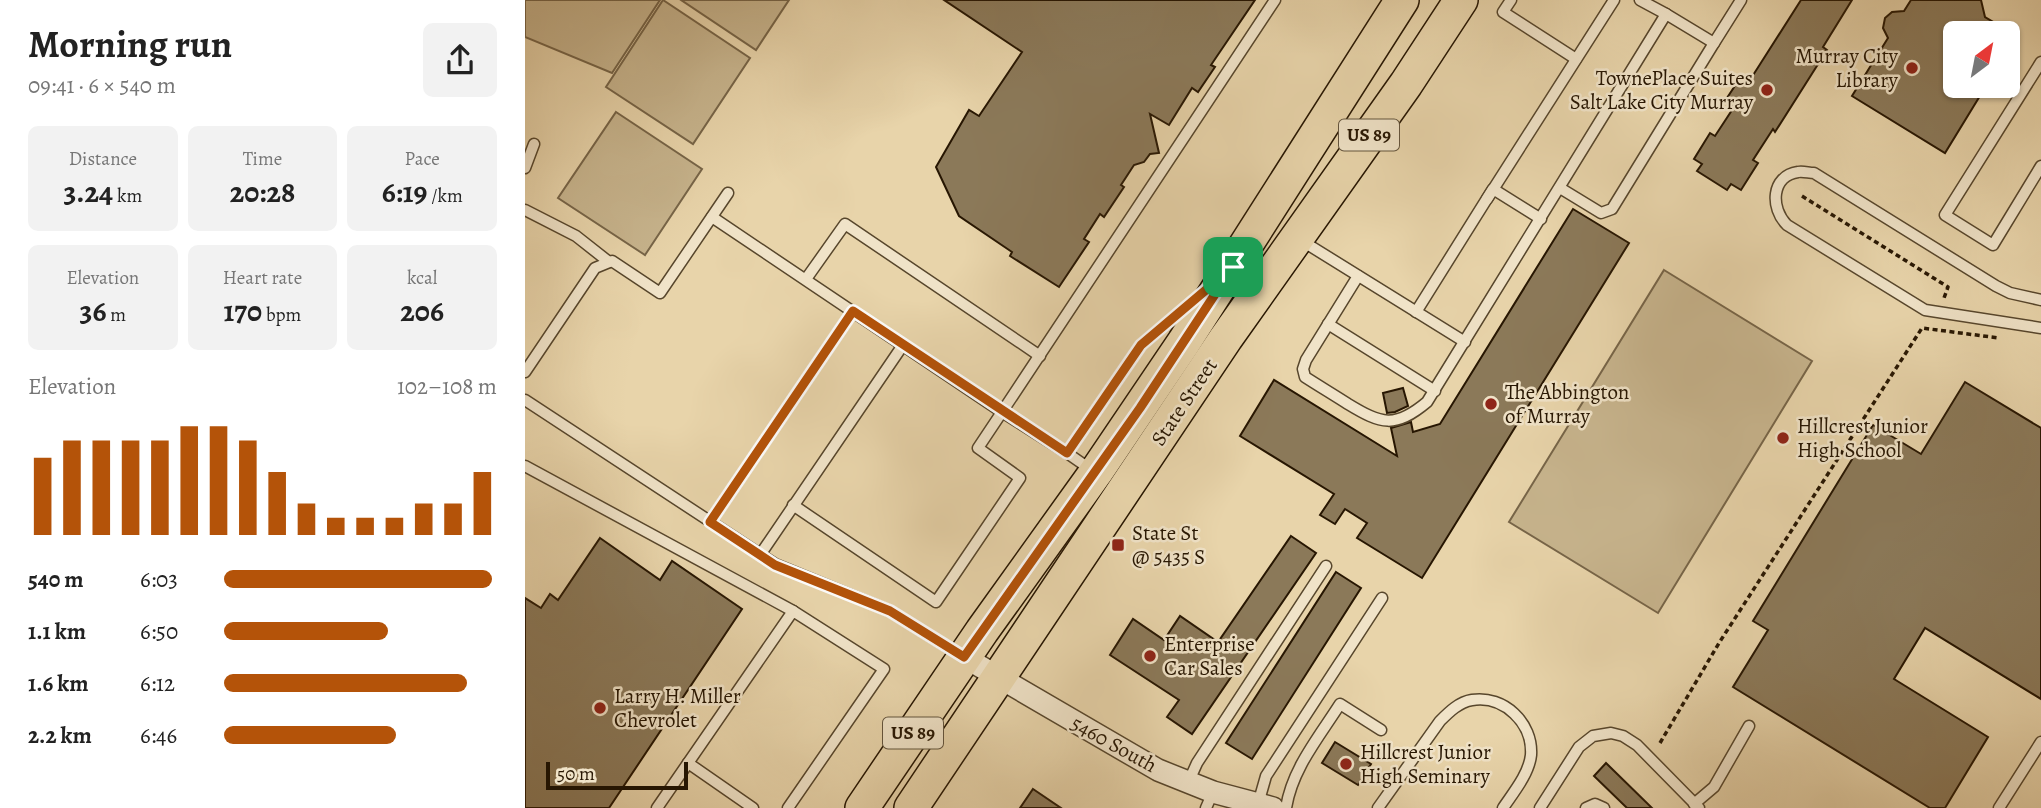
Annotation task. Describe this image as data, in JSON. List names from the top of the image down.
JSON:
{
  "streets": {
    "main road": ["US 89", "State Street"],
    "street": ["5460 South"]
  },
  "crossings": [
    ["State Street", "5460 South"]
  ],
  "places": {
    "other": [
      "Murray City Library",
      "TownePlace Suites Salt Lake City Murray",
      "The Abbington of Murray",
      "Hillcrest Junior High School",
      "Enterprise Car Sales",
      "Larry H. Miller Chevrolet",
      "Hillcrest Junior High Seminary"
    ],
    "transit": ["State St @ 5435 S"]
  },
  "scale_bar": "50 m",
  "north": "top right",
  "page": {
    "heading": ["Morning run", "09:41 · 6 × 540 m"],
    "stats": [
      ["Distance", "3.24 km"],
      ["Time", "20:28"],
      ["Pace", "6:19 /km"],
      ["Elevation", "36 m"],
      ["Heart rate", "170 bpm"],
      ["kcal", "206"]
    ],
    "chart": ["Elevation", "102–108 m"],
    "list": [
      {
        "name": "540 m",
        "note": "6:03"
      },
      {
        "name": "1.1 km",
        "note": "6:50"
      },
      {
        "name": "1.6 km",
        "note": "6:12"
      },
      {
        "name": "2.2 km",
        "note": "6:46"
      }
    ],
    "scale": "50 m"
  }
}
